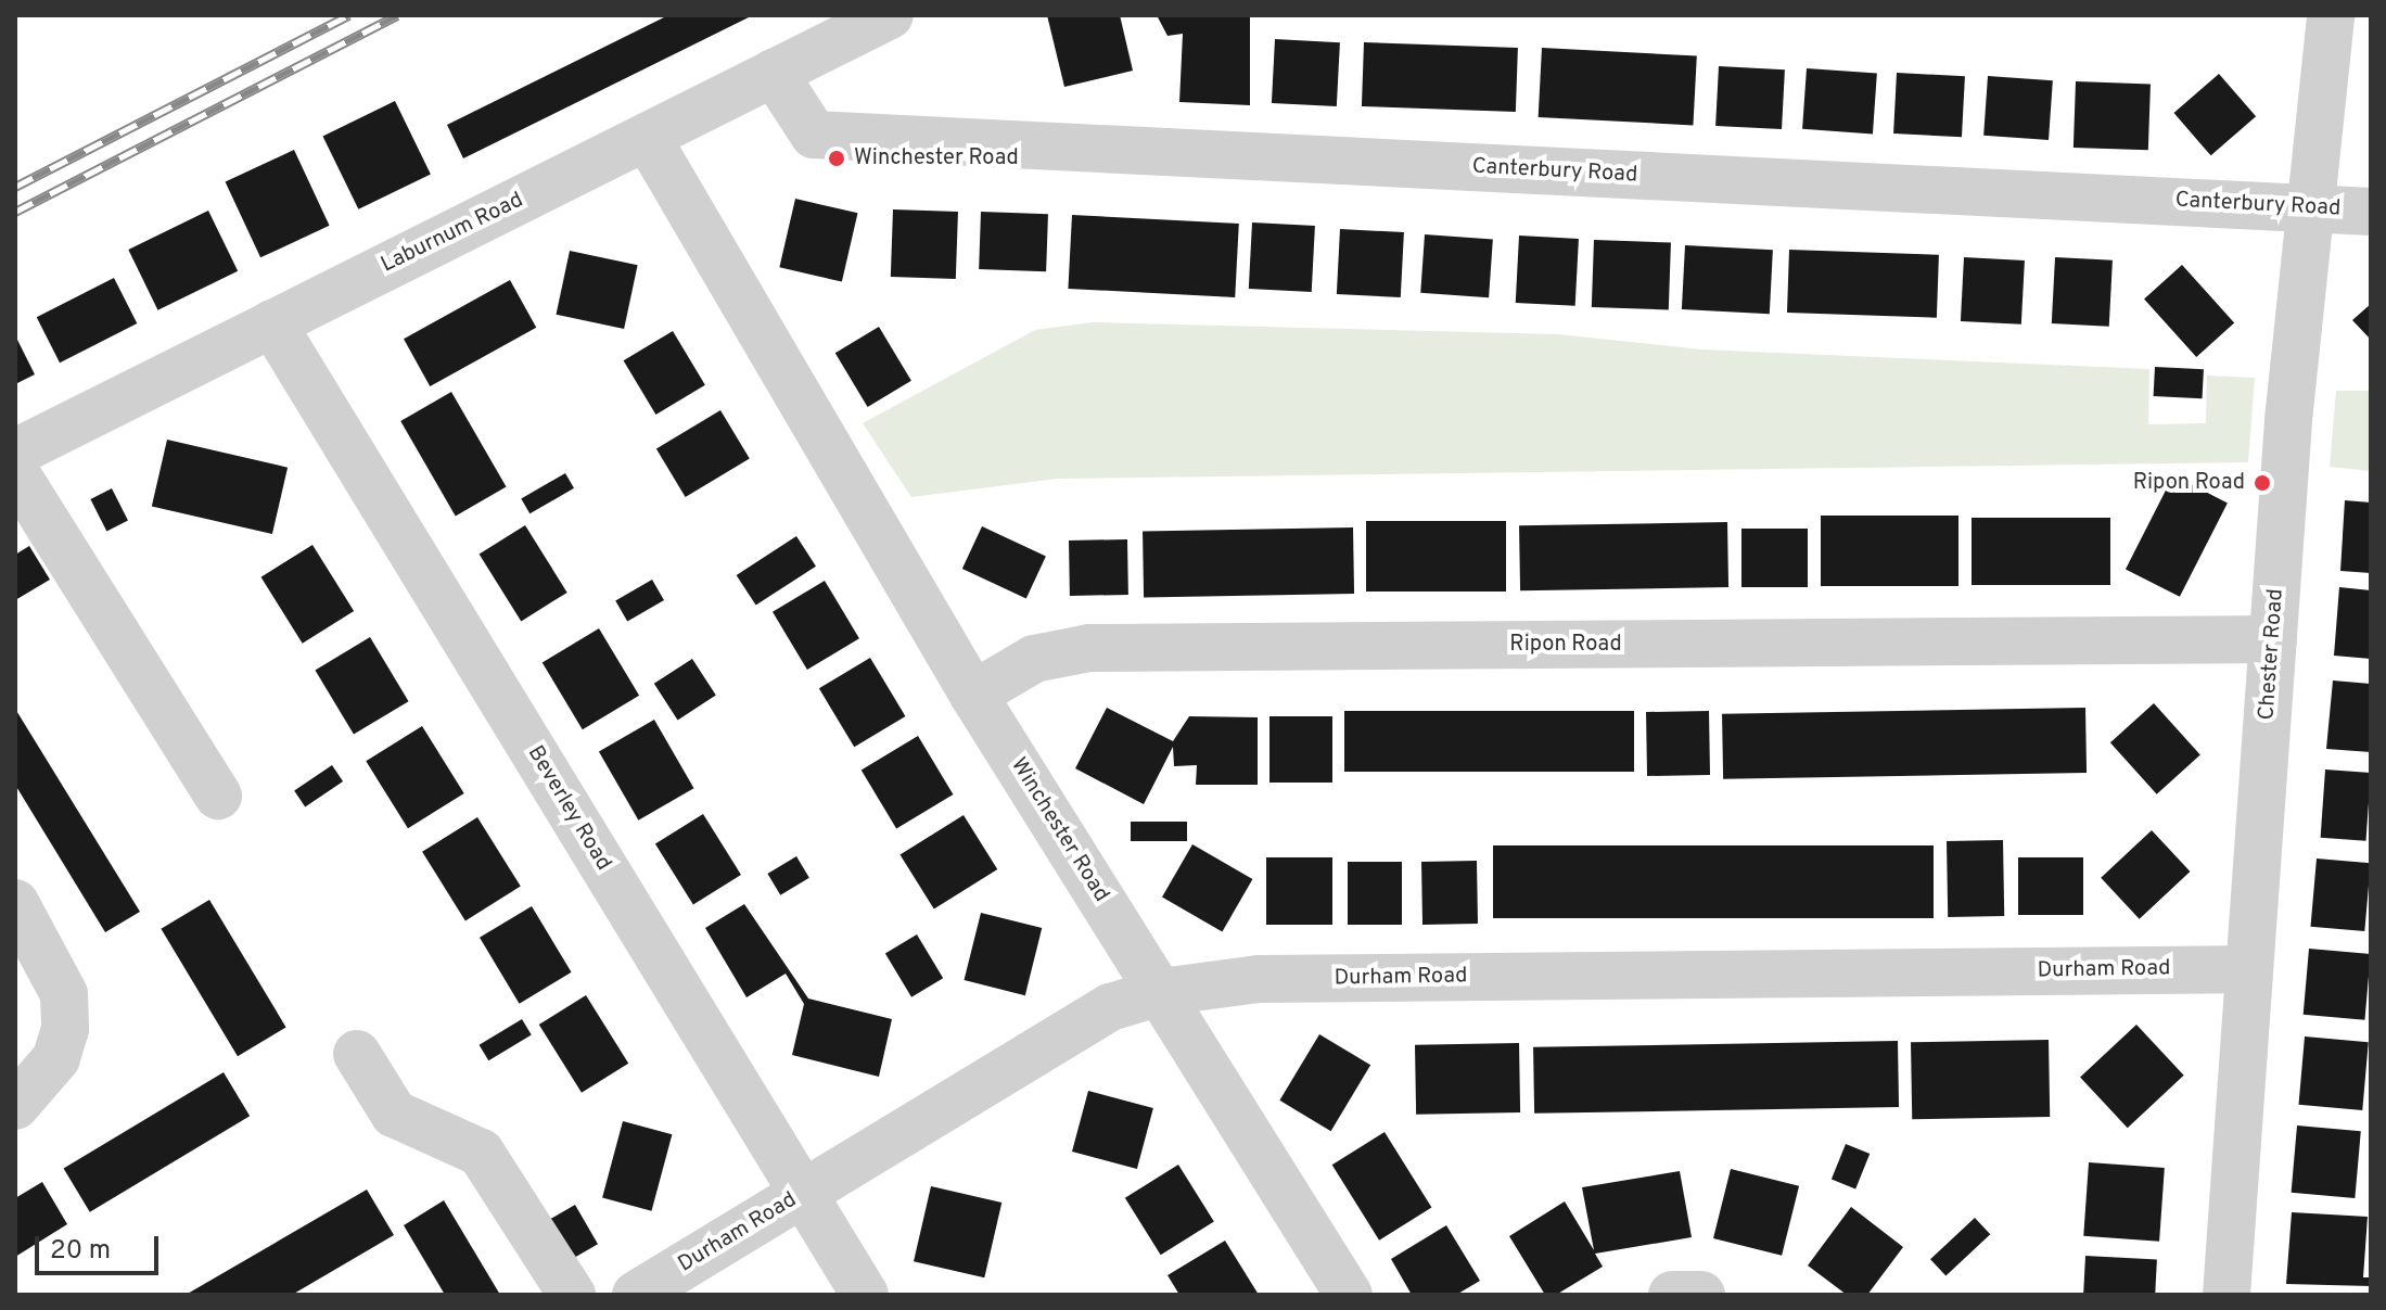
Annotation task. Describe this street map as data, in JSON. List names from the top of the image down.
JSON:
{
  "streets": {
    "street": [
      "Canterbury Road",
      "Laburnum Road",
      "Ripon Road",
      "Chester Road",
      "Beverley Road",
      "Winchester Road",
      "Durham Road"
    ]
  },
  "crossings": [
    ["Canterbury Road", "Laburnum Road"],
    ["Canterbury Road", "Chester Road"],
    ["Laburnum Road", "Beverley Road"],
    ["Laburnum Road", "Winchester Road"],
    ["Ripon Road", "Chester Road"],
    ["Ripon Road", "Winchester Road"],
    ["Chester Road", "Durham Road"],
    ["Beverley Road", "Durham Road"],
    ["Winchester Road", "Durham Road"]
  ],
  "places": ["Winchester Road", "Ripon Road"],
  "scale_bar": "20 m"
}
